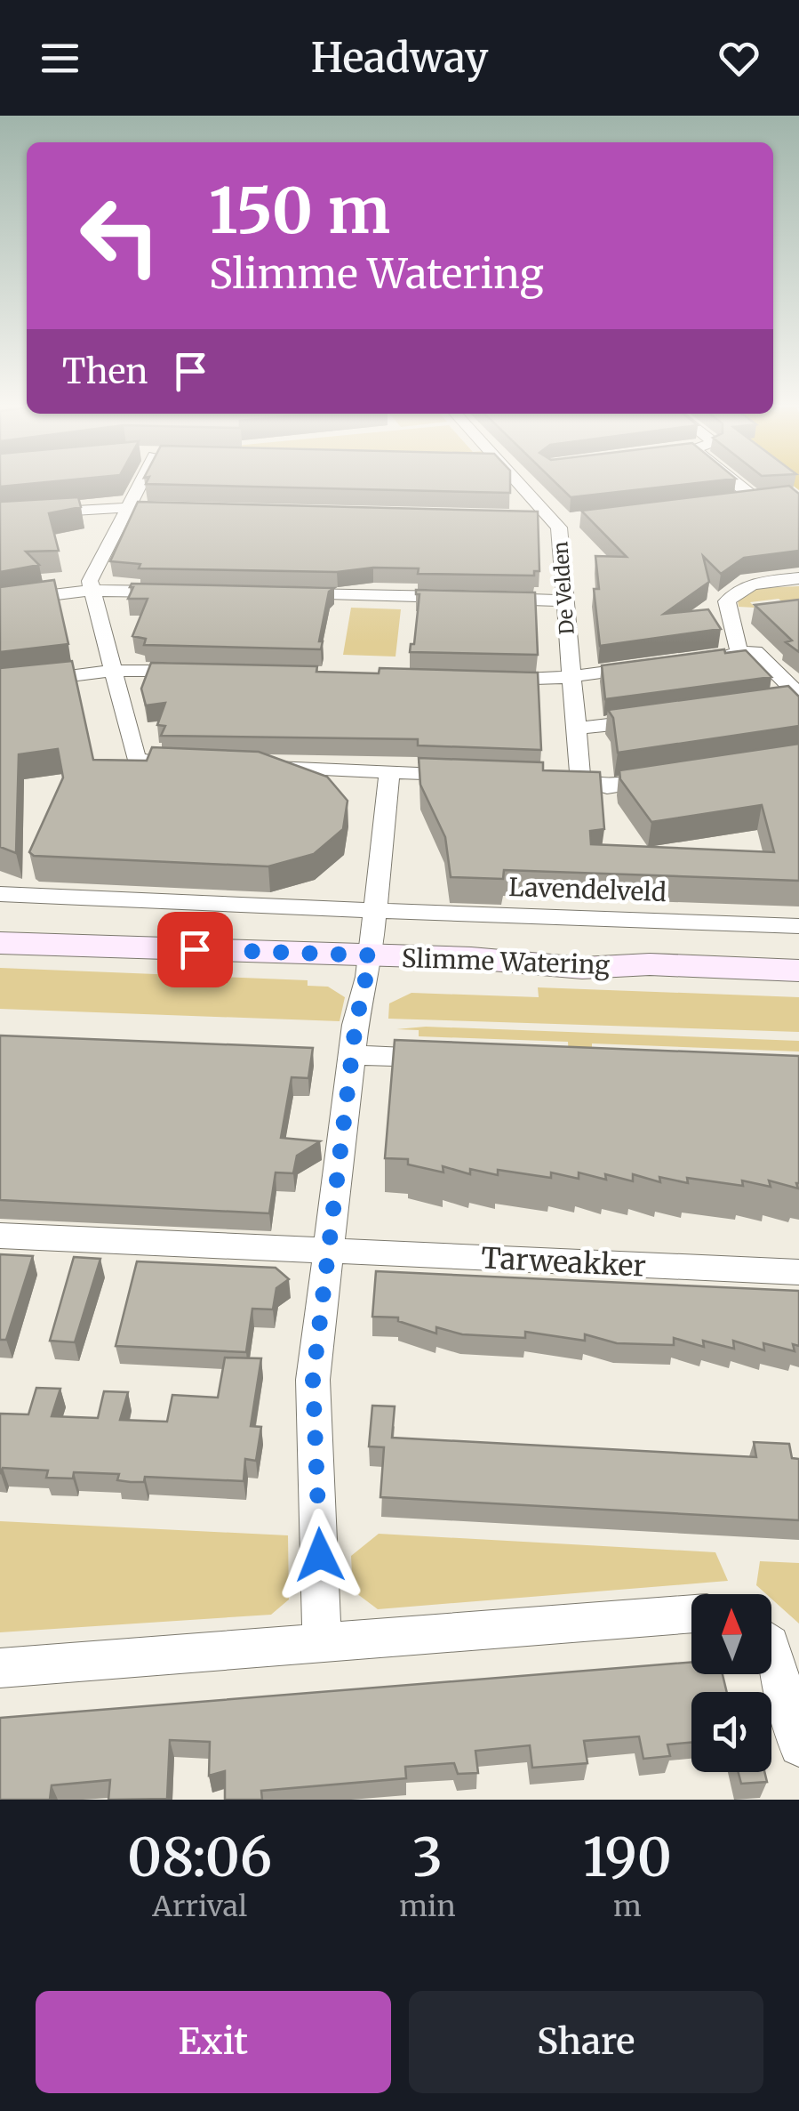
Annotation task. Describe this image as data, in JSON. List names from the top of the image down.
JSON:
{
  "streets": {
    "street": [
      "De Velden",
      "Lavendelveld",
      "Slimme Watering",
      "Tarweakker"
    ]
  },
  "north": "top",
  "page": {
    "header": "Headway",
    "turn": ["150 m", "Slimme Watering"],
    "then": "Then",
    "eta": [
      "08:06",
      "Arrival",
      "3",
      "min",
      "190",
      "m"
    ],
    "buttons": ["Exit", "Share"]
  }
}
